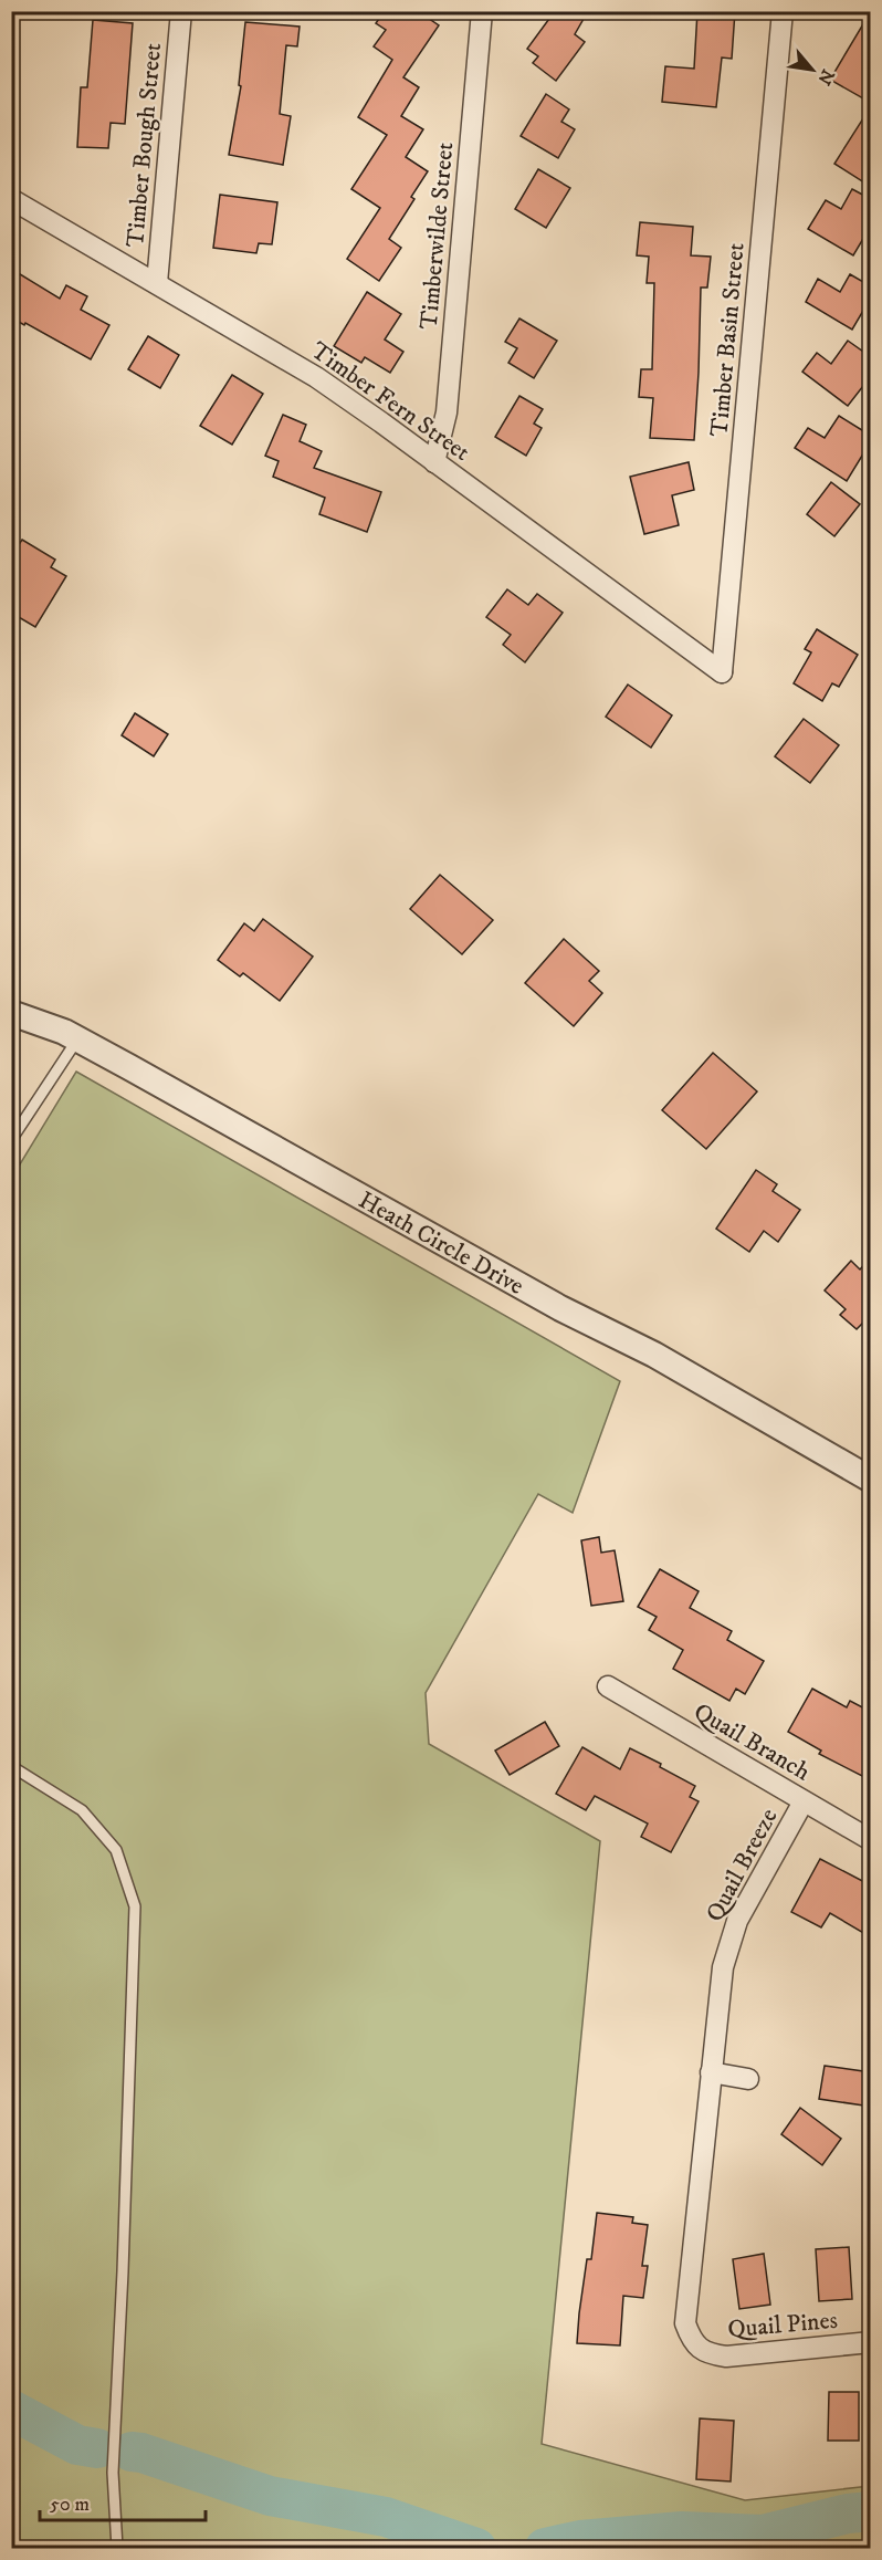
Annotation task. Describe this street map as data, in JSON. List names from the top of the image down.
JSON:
{
  "streets": {
    "street": [
      "Timber Bough Street",
      "Timberwilde Street",
      "Timber Basin Street",
      "Timber Fern Street",
      "Heath Circle Drive",
      "Quail Branch",
      "Quail Breeze",
      "Quail Pines"
    ]
  },
  "crossings": [
    ["Timber Bough Street", "Timber Fern Street"],
    ["Timberwilde Street", "Timber Fern Street"],
    ["Timber Basin Street", "Timber Fern Street"],
    ["Quail Branch", "Quail Breeze"],
    ["Quail Breeze", "Quail Pines"]
  ],
  "scale_bar": "50 m",
  "north": "bottom right"
}
